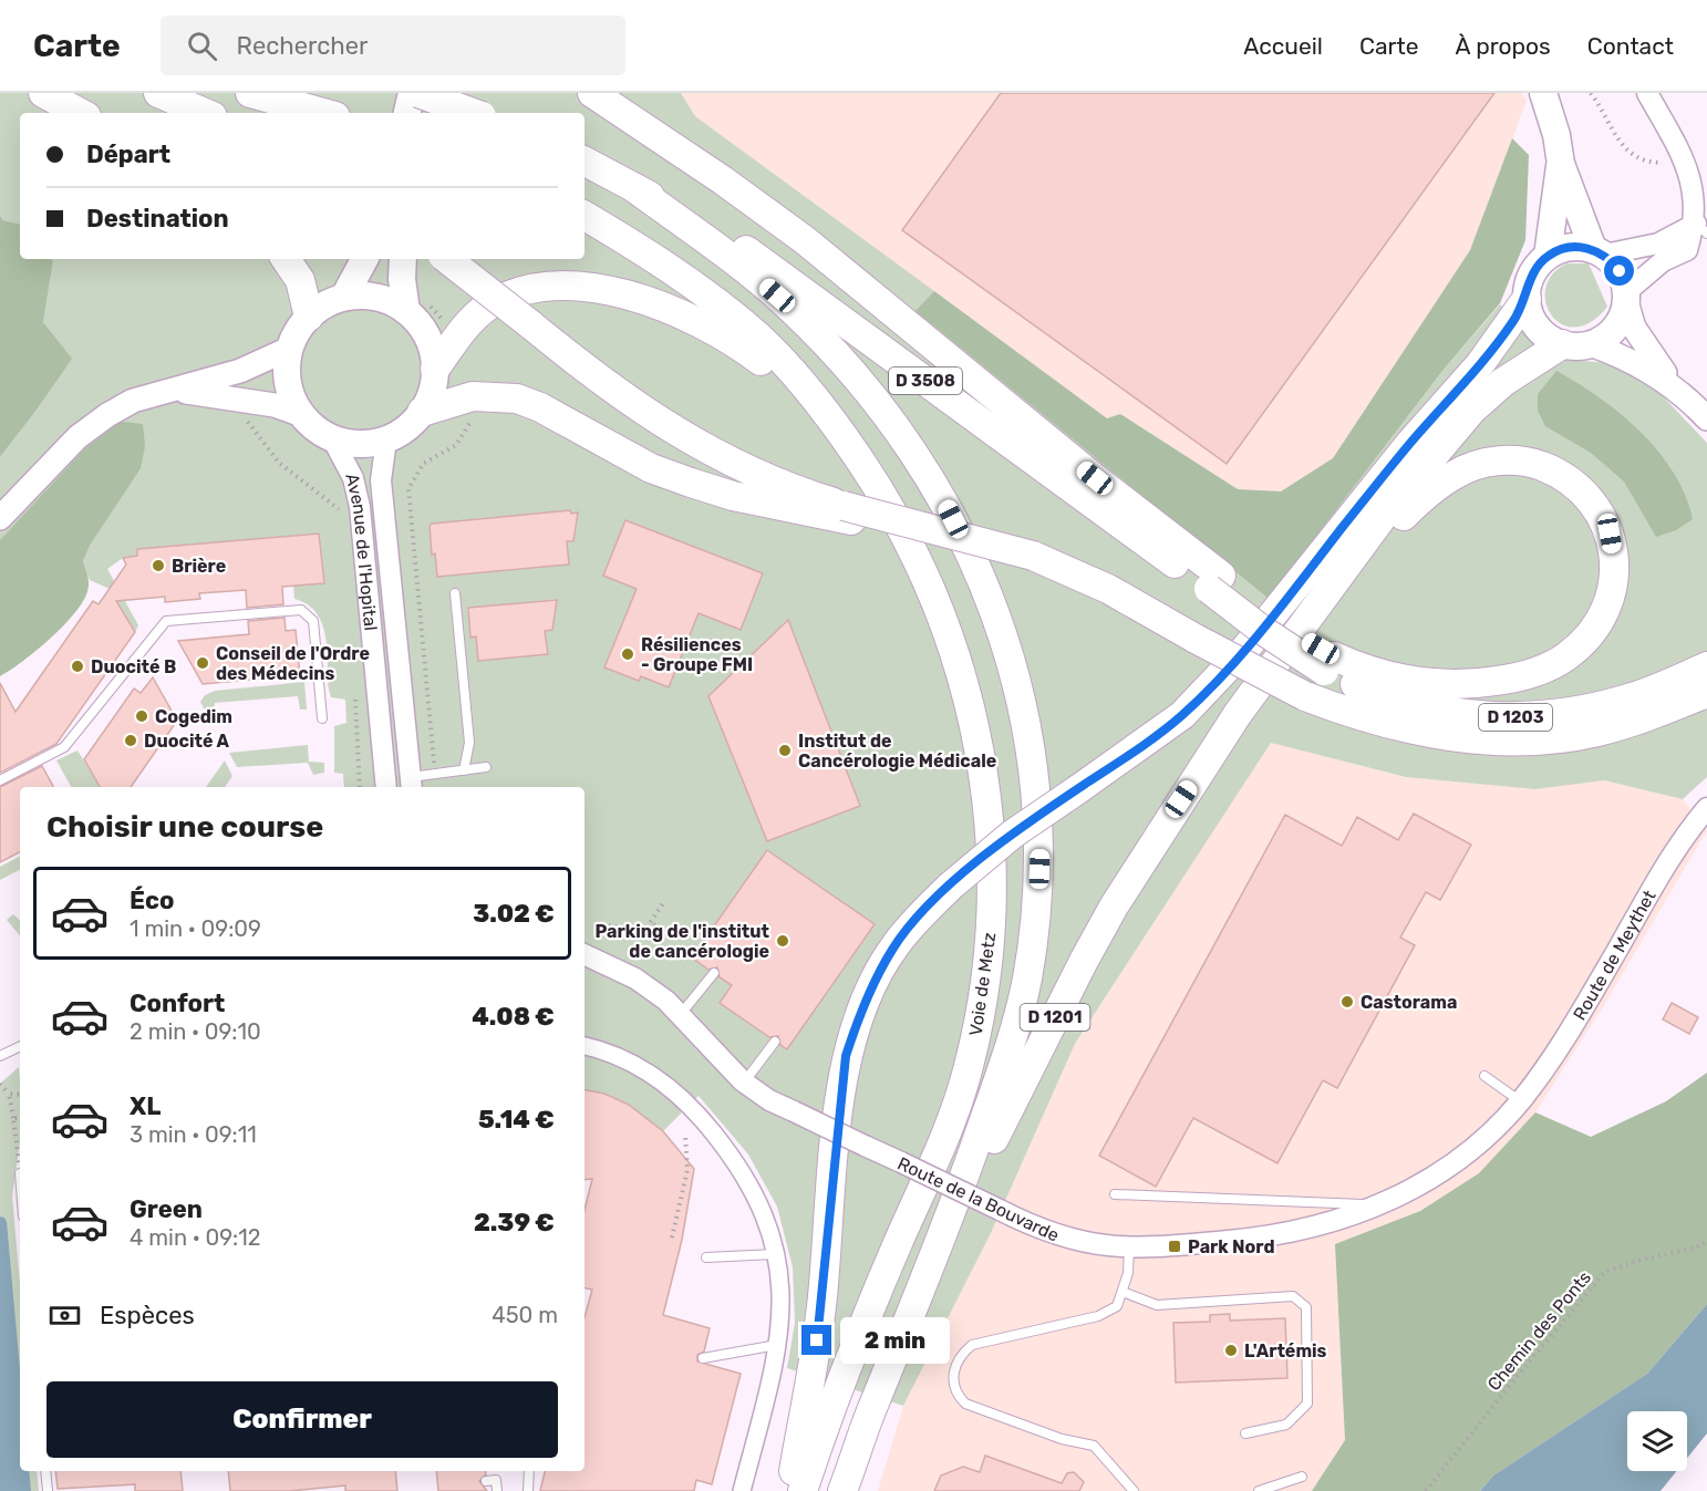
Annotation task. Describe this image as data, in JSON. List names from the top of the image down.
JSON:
{
  "streets": {
    "highway": [
      "D 3508",
      "D 1203",
      "Voie de Metz",
      "D 1201"
    ],
    "street": ["Avenue de l'Hopital", "Route de Meythet", "Route de la Bouvarde"],
    "path": ["Chemin des Ponts"]
  },
  "crossings": [
    ["D 3508", "D 1203"],
    ["Route de Meythet", "Route de la Bouvarde"]
  ],
  "places": {
    "other": [
      "Brière",
      "Résiliences - Groupe FMI",
      "Conseil de l'Ordre des Médecins",
      "Duocité B",
      "Cogedim",
      "Duocité A",
      "Institut de Cancérologie Médicale",
      "Parking de l'institut de cancérologie",
      "Castorama",
      "L'Artémis"
    ],
    "transit": ["Park Nord"]
  },
  "page": {
    "header": "Carte",
    "search": "Rechercher",
    "nav": [
      "Accueil",
      "Carte",
      "À propos",
      "Contact"
    ],
    "banner": ["Départ", "Destination"],
    "heading": "Choisir une course",
    "list": [
      {
        "name": "Éco",
        "note": "1 min · 09:09",
        "value": "3.02 €"
      },
      {
        "name": "Confort",
        "note": "2 min · 09:10",
        "value": "4.08 €"
      },
      {
        "name": "XL",
        "note": "3 min · 09:11",
        "value": "5.14 €"
      },
      {
        "name": "Green",
        "note": "4 min · 09:12",
        "value": "2.39 €"
      }
    ],
    "pay": ["Espèces", "450 m"],
    "bubble": "2 min",
    "buttons": "Confirmer"
  }
}
